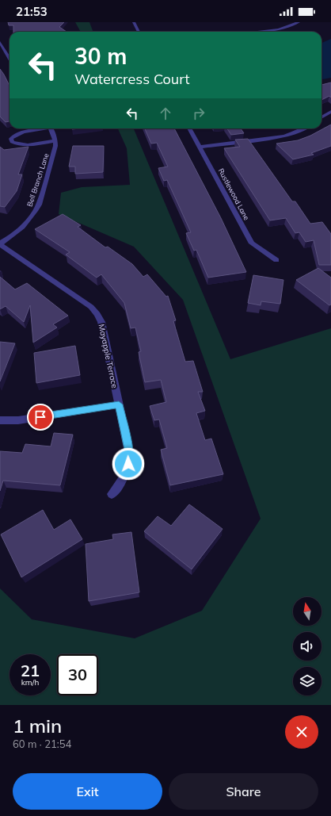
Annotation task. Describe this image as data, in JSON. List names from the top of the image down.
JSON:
{
  "streets": {
    "street": ["Bell Branch Lane", "Rustlewood Lane", "Mayapple Terrace"]
  },
  "crossings": [
    ["Bell Branch Lane", "Mayapple Terrace"]
  ],
  "north": "top",
  "page": {
    "status": "21:53",
    "turn": ["30 m", "Watercress Court"],
    "speed": "21 km/h",
    "limit": "30",
    "heading": ["1 min", "60 m · 21:54"],
    "buttons": ["Exit", "Share"]
  }
}
